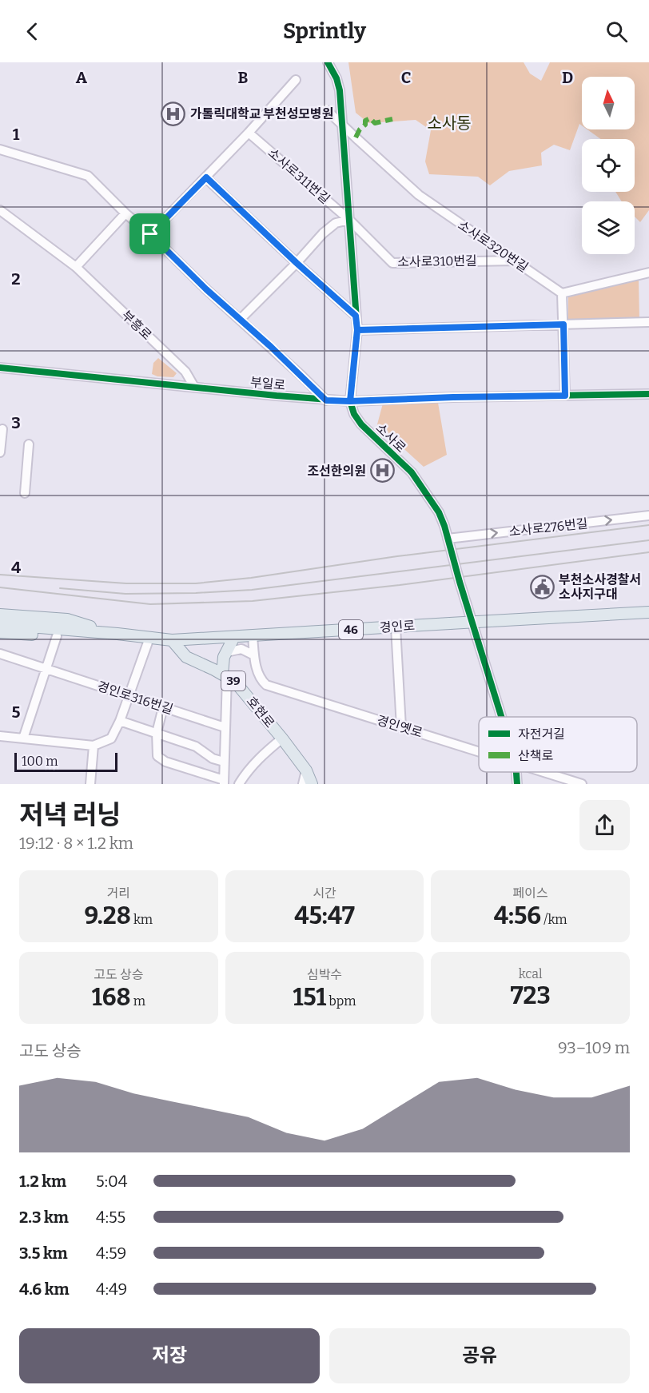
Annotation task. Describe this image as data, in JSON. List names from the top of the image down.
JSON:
{
  "streets": {
    "main road": [
      "경인로",
      "46",
      "39",
      "호현로"
    ],
    "street": [
      "소사로311번길",
      "소사로320번길",
      "소사로310번길",
      "부흥로",
      "부일로",
      "소사로",
      "소사로276번길",
      "경인로316번길",
      "경인옛로"
    ]
  },
  "crossings": [
    ["소사로311번길", "소사로310번길"],
    ["소사로320번길", "소사로310번길"],
    ["부흥로", "부일로"],
    ["부일로", "소사로"],
    ["소사로", "소사로276번길"],
    ["경인로", "호현로"],
    ["경인로", "경인옛로"]
  ],
  "one_way": ["소사로276번길"],
  "districts": ["소사동"],
  "places": {
    "hospital": ["가톨릭대학교 부천성모병원", "조선한의원"],
    "public building": ["부천소사경찰서 소사지구대"]
  },
  "legend": ["자전거길", "산책로"],
  "scale_bar": "100 m",
  "north": "top",
  "page": {
    "header": "Sprintly",
    "scale": "100 m",
    "heading": ["저녁 러닝", "19:12 · 8 × 1.2 km"],
    "stats": [
      ["거리", "9.28 km"],
      ["시간", "45:47"],
      ["페이스", "4:56 /km"],
      ["고도 상승", "168 m"],
      ["심박수", "151 bpm"],
      ["kcal", "723"]
    ],
    "chart": ["고도 상승", "93–109 m"],
    "list": [
      {
        "name": "1.2 km",
        "note": "5:04"
      },
      {
        "name": "2.3 km",
        "note": "4:55"
      },
      {
        "name": "3.5 km",
        "note": "4:59"
      },
      {
        "name": "4.6 km",
        "note": "4:49"
      }
    ],
    "buttons": ["저장", "공유"]
  },
  "grid": {
    "columns": [
      "A",
      "B",
      "C",
      "D"
    ],
    "rows": [
      "1",
      "2",
      "3",
      "4",
      "5"
    ]
  }
}
